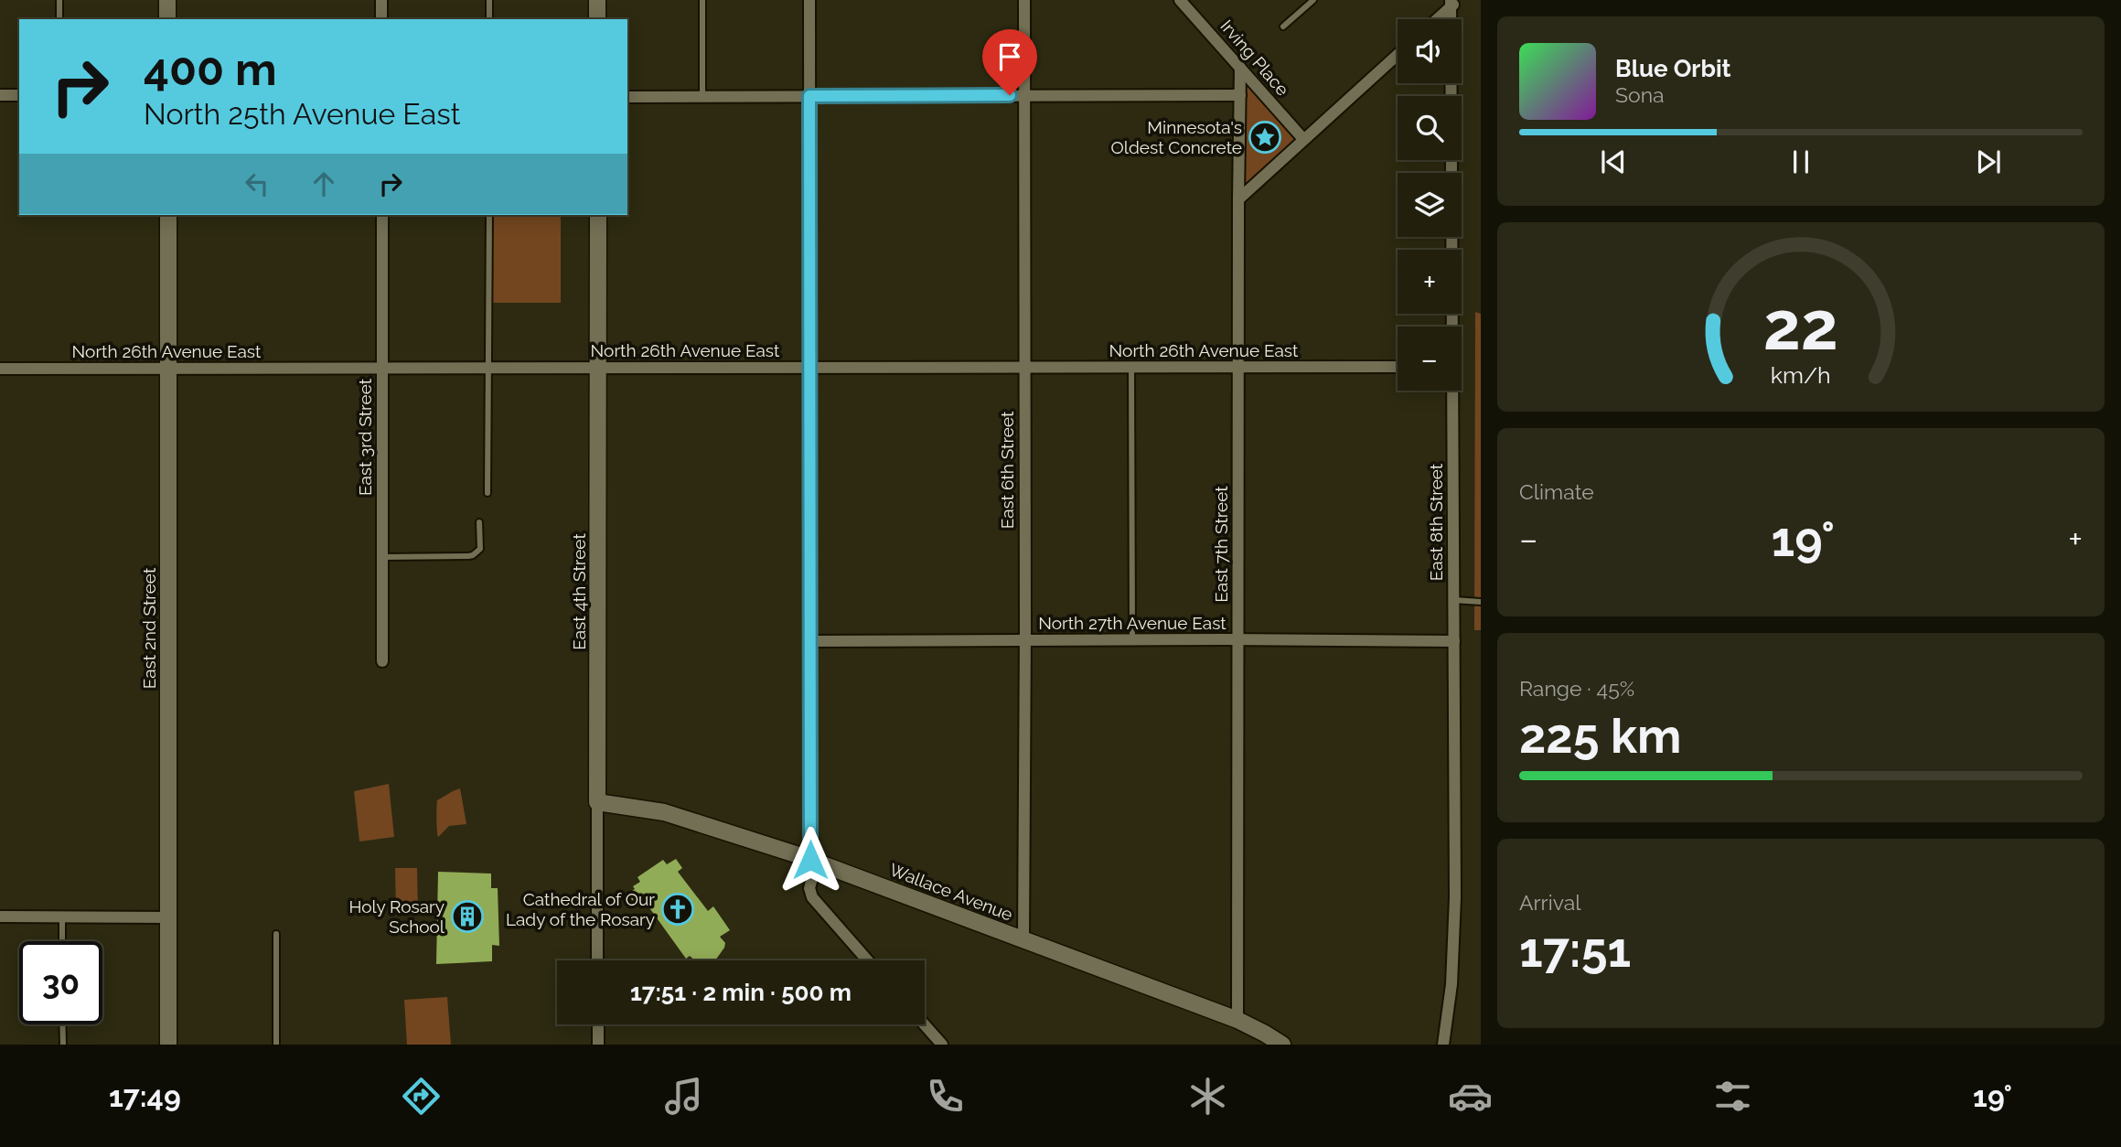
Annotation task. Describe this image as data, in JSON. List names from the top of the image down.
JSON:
{
  "streets": {
    "main road": ["East 4th Street", "East 2nd Street", "Wallace Avenue"],
    "street": [
      "Irving Place",
      "North 26th Avenue East",
      "East 3rd Street",
      "East 6th Street",
      "East 8th Street",
      "East 7th Street",
      "North 27th Avenue East"
    ]
  },
  "crossings": [
    ["Irving Place", "East 7th Street"],
    ["North 26th Avenue East", "East 3rd Street"],
    ["North 26th Avenue East", "East 6th Street"],
    ["North 26th Avenue East", "East 7th Street"],
    ["North 26th Avenue East", "East 4th Street"],
    ["North 26th Avenue East", "East 2nd Street"],
    ["East 6th Street", "North 27th Avenue East"],
    ["East 6th Street", "Wallace Avenue"],
    ["East 8th Street", "North 27th Avenue East"],
    ["East 7th Street", "North 27th Avenue East"],
    ["East 7th Street", "Wallace Avenue"],
    ["East 4th Street", "Wallace Avenue"]
  ],
  "places": {
    "place": ["Minnesota's Oldest Concrete"],
    "church": ["Cathedral of Our Lady of the Rosary"],
    "building": ["Holy Rosary School"]
  },
  "page": {
    "map_buttons": ["+", "−"],
    "turn": ["400 m", "North 25th Avenue East"],
    "song": ["Blue Orbit", "Sona"],
    "tile": [
      "Climate",
      ["Range · 45%", "225 km"],
      ["Arrival", "17:51"]
    ],
    "heat": ["−", "19°", "+"],
    "limit": "30",
    "trip": "17:51 · 2 min · 500 m",
    "tabs": ["17:49", "19°"],
    "gauge": ["22", "km/h"]
  }
}
